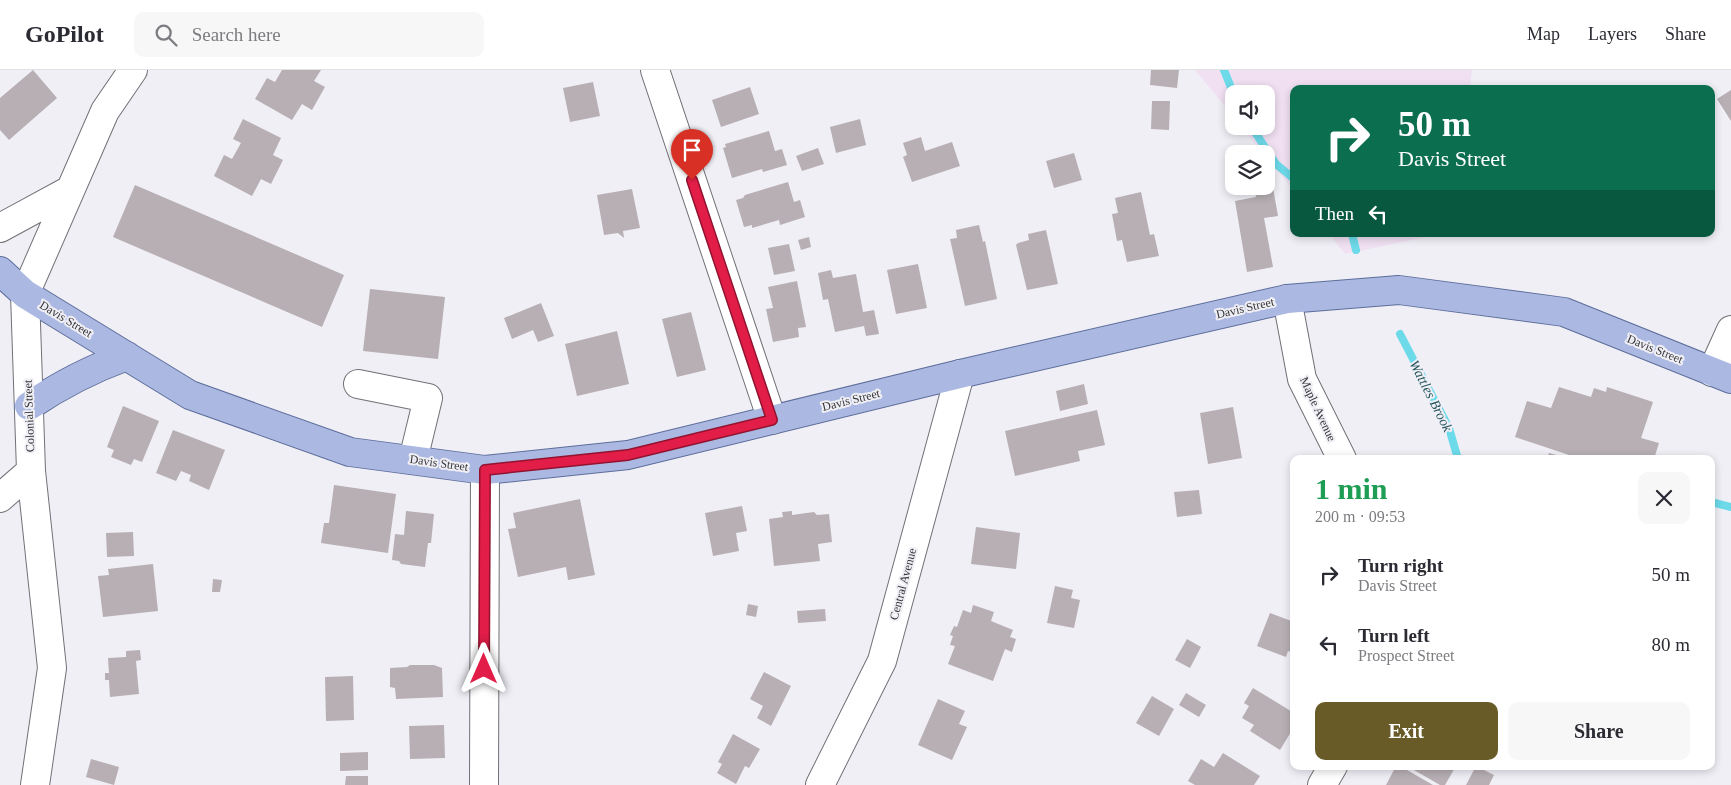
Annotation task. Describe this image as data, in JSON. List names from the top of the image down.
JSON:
{
  "streets": {
    "main road": ["Davis Street"],
    "street": ["Maple Avenue", "Colonial Street", "Central Avenue"]
  },
  "crossings": [
    ["Davis Street", "Maple Avenue"],
    ["Davis Street", "Colonial Street"],
    ["Davis Street", "Central Avenue"]
  ],
  "water": ["Wattles Brook"],
  "page": {
    "header": "GoPilot",
    "search": "Search here",
    "nav": ["Map", "Layers", "Share"],
    "turn": ["50 m", "Davis Street"],
    "then": "Then",
    "heading": ["1 min", "200 m · 09:53"],
    "list": [
      {
        "name": "Turn right",
        "note": "Davis Street",
        "value": "50 m"
      },
      {
        "name": "Turn left",
        "note": "Prospect Street",
        "value": "80 m"
      }
    ],
    "buttons": ["Exit", "Share"]
  }
}
